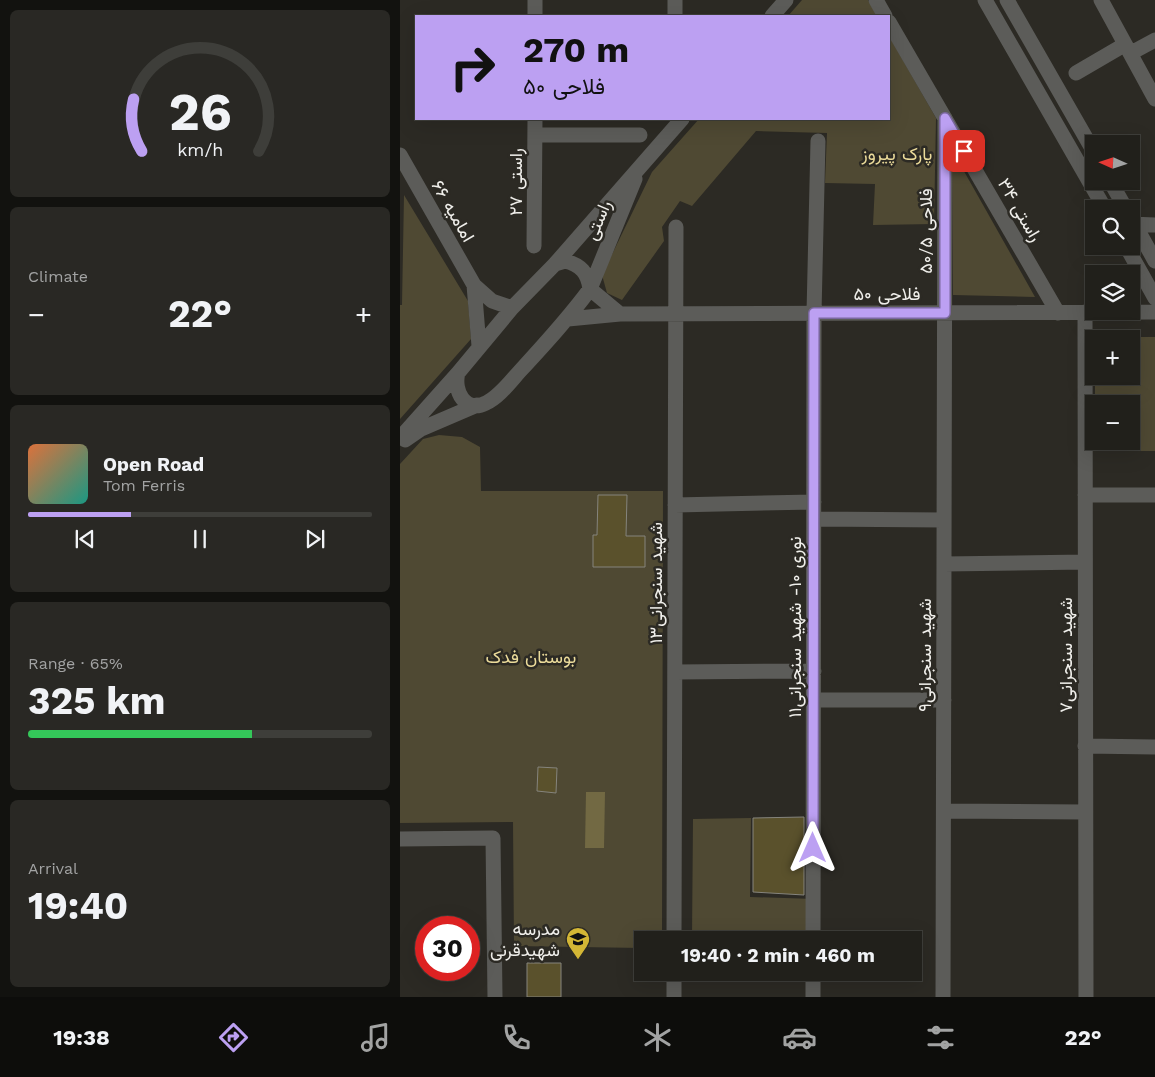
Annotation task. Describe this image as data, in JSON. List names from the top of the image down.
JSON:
{
  "streets": {
    "street": [
      "راستی ۲۷",
      "راستی ۳۴",
      "امامیه ۶۶",
      "راستی",
      "فلاحی ۵۰/۵",
      "فلاحی ۵۰",
      "شهید سنجرانی۱۳",
      "نوری ۱۰- شهید سنجرانی۱۱",
      "شهید سنجرانی۹",
      "شهید سنجرانی۷"
    ]
  },
  "crossings": [
    ["راستی ۳۴", "فلاحی ۵۰/۵"],
    ["راستی ۳۴", "فلاحی ۵۰"],
    ["راستی", "فلاحی ۵۰"],
    ["فلاحی ۵۰/۵", "فلاحی ۵۰"],
    ["فلاحی ۵۰/۵", "شهید سنجرانی۹"],
    ["فلاحی ۵۰", "شهید سنجرانی۱۳"],
    ["فلاحی ۵۰", "نوری ۱۰- شهید سنجرانی۱۱"],
    ["فلاحی ۵۰", "شهید سنجرانی۹"]
  ],
  "parks": ["پارک پیروز", "بوستان فدک"],
  "places": {
    "school or university": ["مدرسه شهیدقرنی"]
  },
  "north": "left",
  "page": {
    "turn": ["270 m", "فلاحی ۵۰"],
    "map_buttons": ["+", "−"],
    "tile": [
      "Climate",
      ["Range · 65%", "325 km"],
      ["Arrival", "19:40"]
    ],
    "heat": ["−", "22°", "+"],
    "song": ["Open Road", "Tom Ferris"],
    "limit": "30",
    "trip": "19:40 · 2 min · 460 m",
    "tabs": ["19:38", "22°"],
    "gauge": ["26", "km/h"]
  }
}
